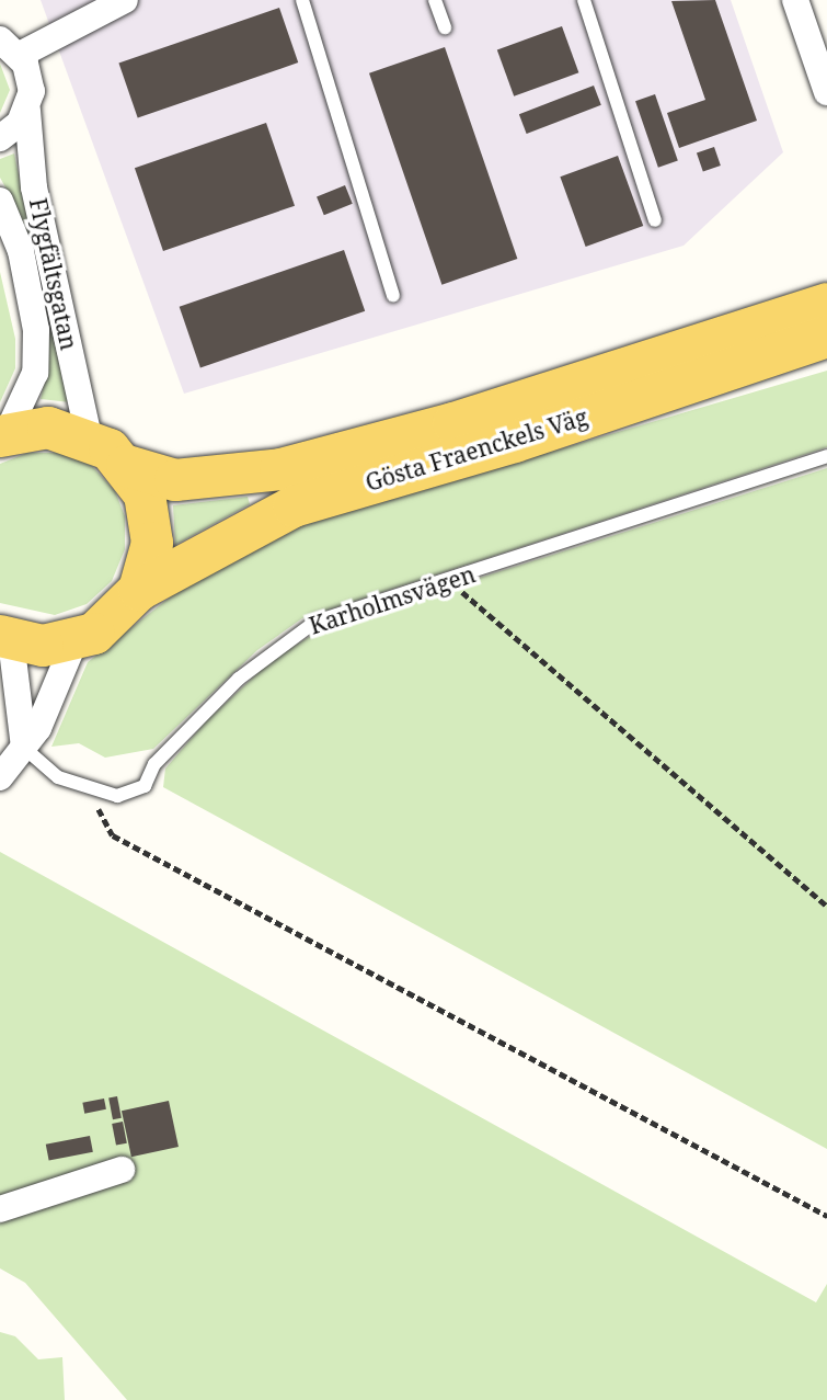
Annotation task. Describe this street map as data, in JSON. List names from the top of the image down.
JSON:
{
  "streets": {
    "main road": ["Gösta Fraenckels Väg"],
    "street": ["Flygfältsgatan"],
    "lane": ["Karholmsvägen"]
  },
  "crossings": [
    ["Flygfältsgatan", "Gösta Fraenckels Väg"]
  ]
}
